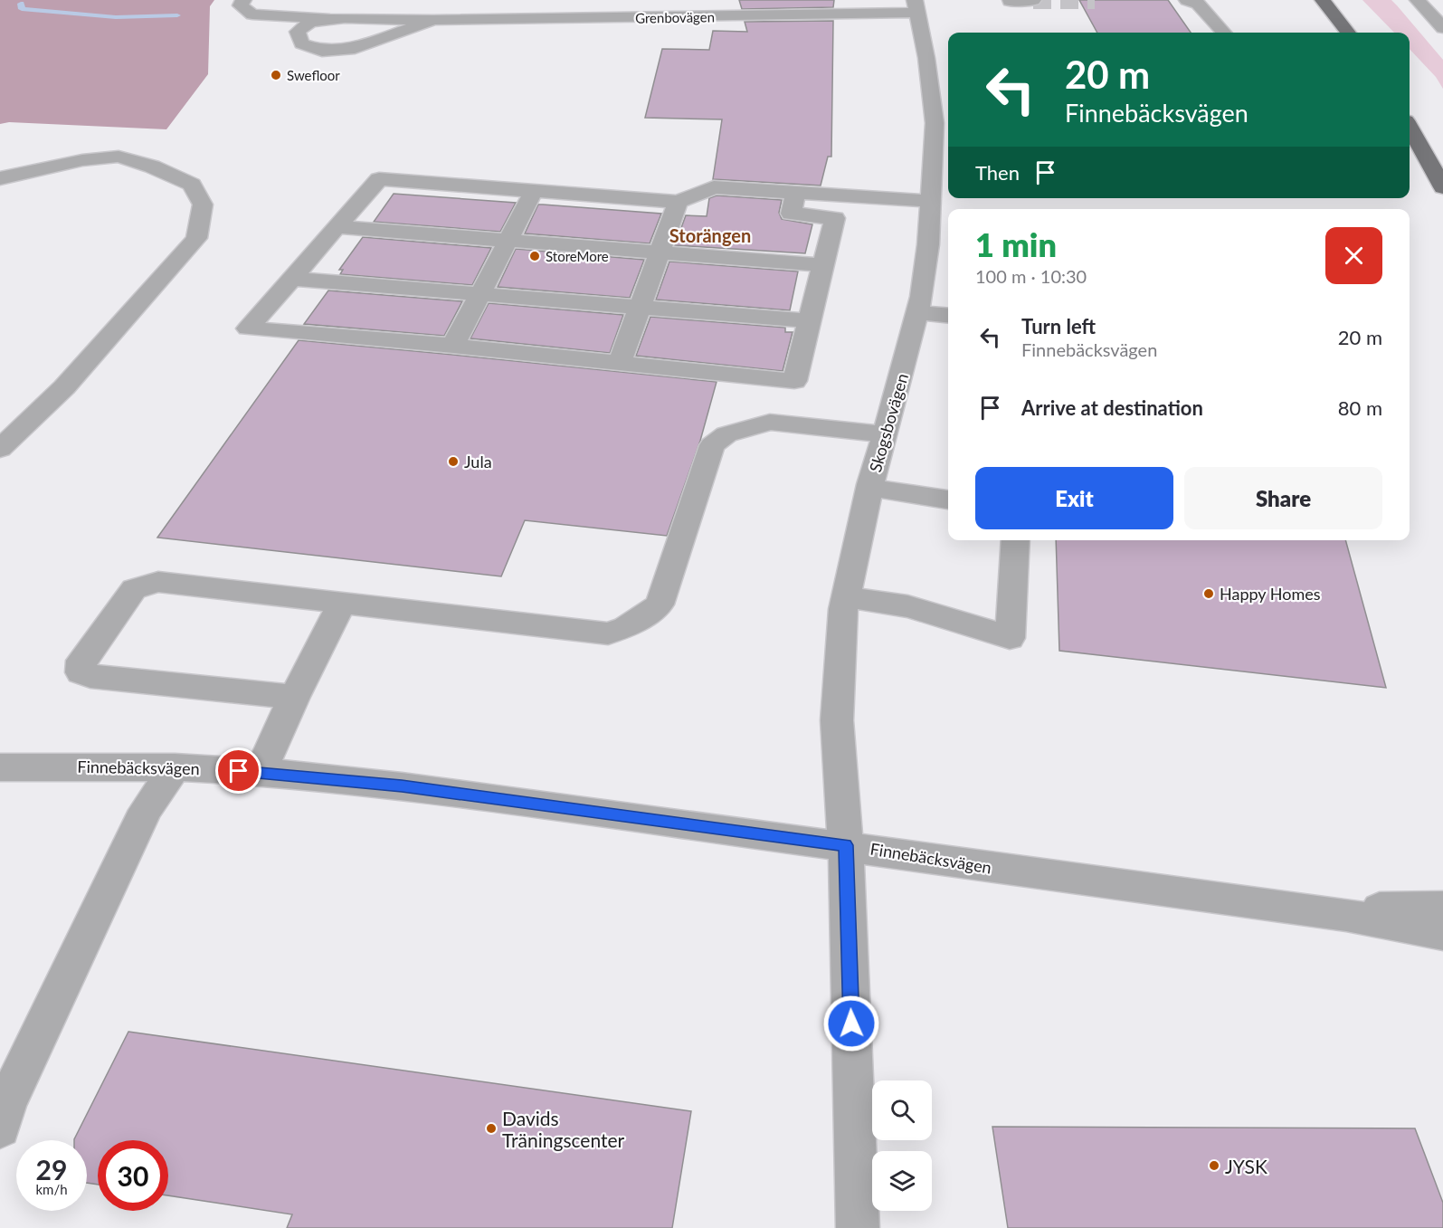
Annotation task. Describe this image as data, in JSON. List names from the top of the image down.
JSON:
{
  "streets": {
    "street": ["Grenbovägen", "Skogsbovägen", "Finnebäcksvägen"]
  },
  "crossings": [
    ["Grenbovägen", "Skogsbovägen"],
    ["Skogsbovägen", "Finnebäcksvägen"]
  ],
  "districts": ["Storängen"],
  "places": [
    "Swefloor",
    "StoreMore",
    "Jula",
    "Happy Homes",
    "Davids Träningscenter",
    "JYSK"
  ],
  "page": {
    "turn": ["20 m", "Finnebäcksvägen"],
    "then": "Then",
    "heading": ["1 min", "100 m · 10:30"],
    "list": [
      {
        "name": "Turn left",
        "note": "Finnebäcksvägen",
        "value": "20 m"
      },
      {
        "name": "Arrive at destination",
        "value": "80 m"
      }
    ],
    "buttons": ["Exit", "Share"],
    "speed": "29 km/h",
    "limit": "30"
  }
}
